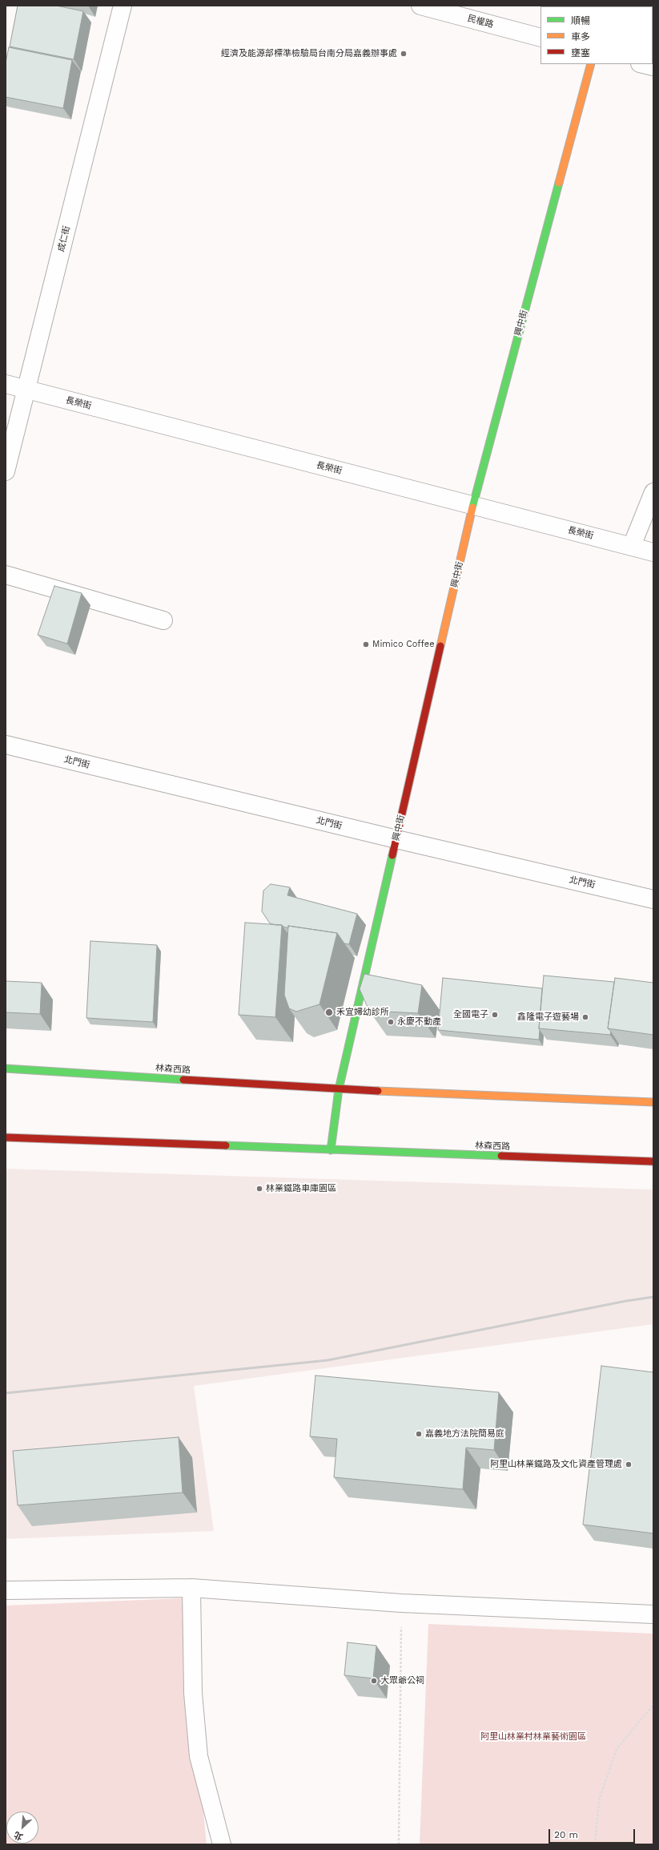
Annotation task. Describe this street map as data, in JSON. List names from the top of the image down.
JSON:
{
  "streets": {
    "main road": ["興中街", "林森西路"],
    "street": [
      "民權路",
      "成仁街",
      "長榮街",
      "北門街"
    ]
  },
  "crossings": [
    ["成仁街", "長榮街"],
    ["興中街", "長榮街"],
    ["興中街", "北門街"],
    ["興中街", "林森西路"]
  ],
  "parks": ["阿里山林業村林業藝術園區"],
  "places": [
    "經濟及能源部標準檢驗局台南分局嘉義辦事處",
    "Mimico Coffee",
    "禾宜婦幼診所",
    "全國電子",
    "鑫隆電子遊藝場",
    "永慶不動產",
    "林業鐵路車庫園區",
    "嘉義地方法院簡易庭",
    "阿里山林業鐵路及文化資產管理處",
    "大眾爺公祠"
  ],
  "legend": ["順暢", "車多", "壅塞"],
  "scale_bar": "20 m",
  "north": "bottom left"
}
